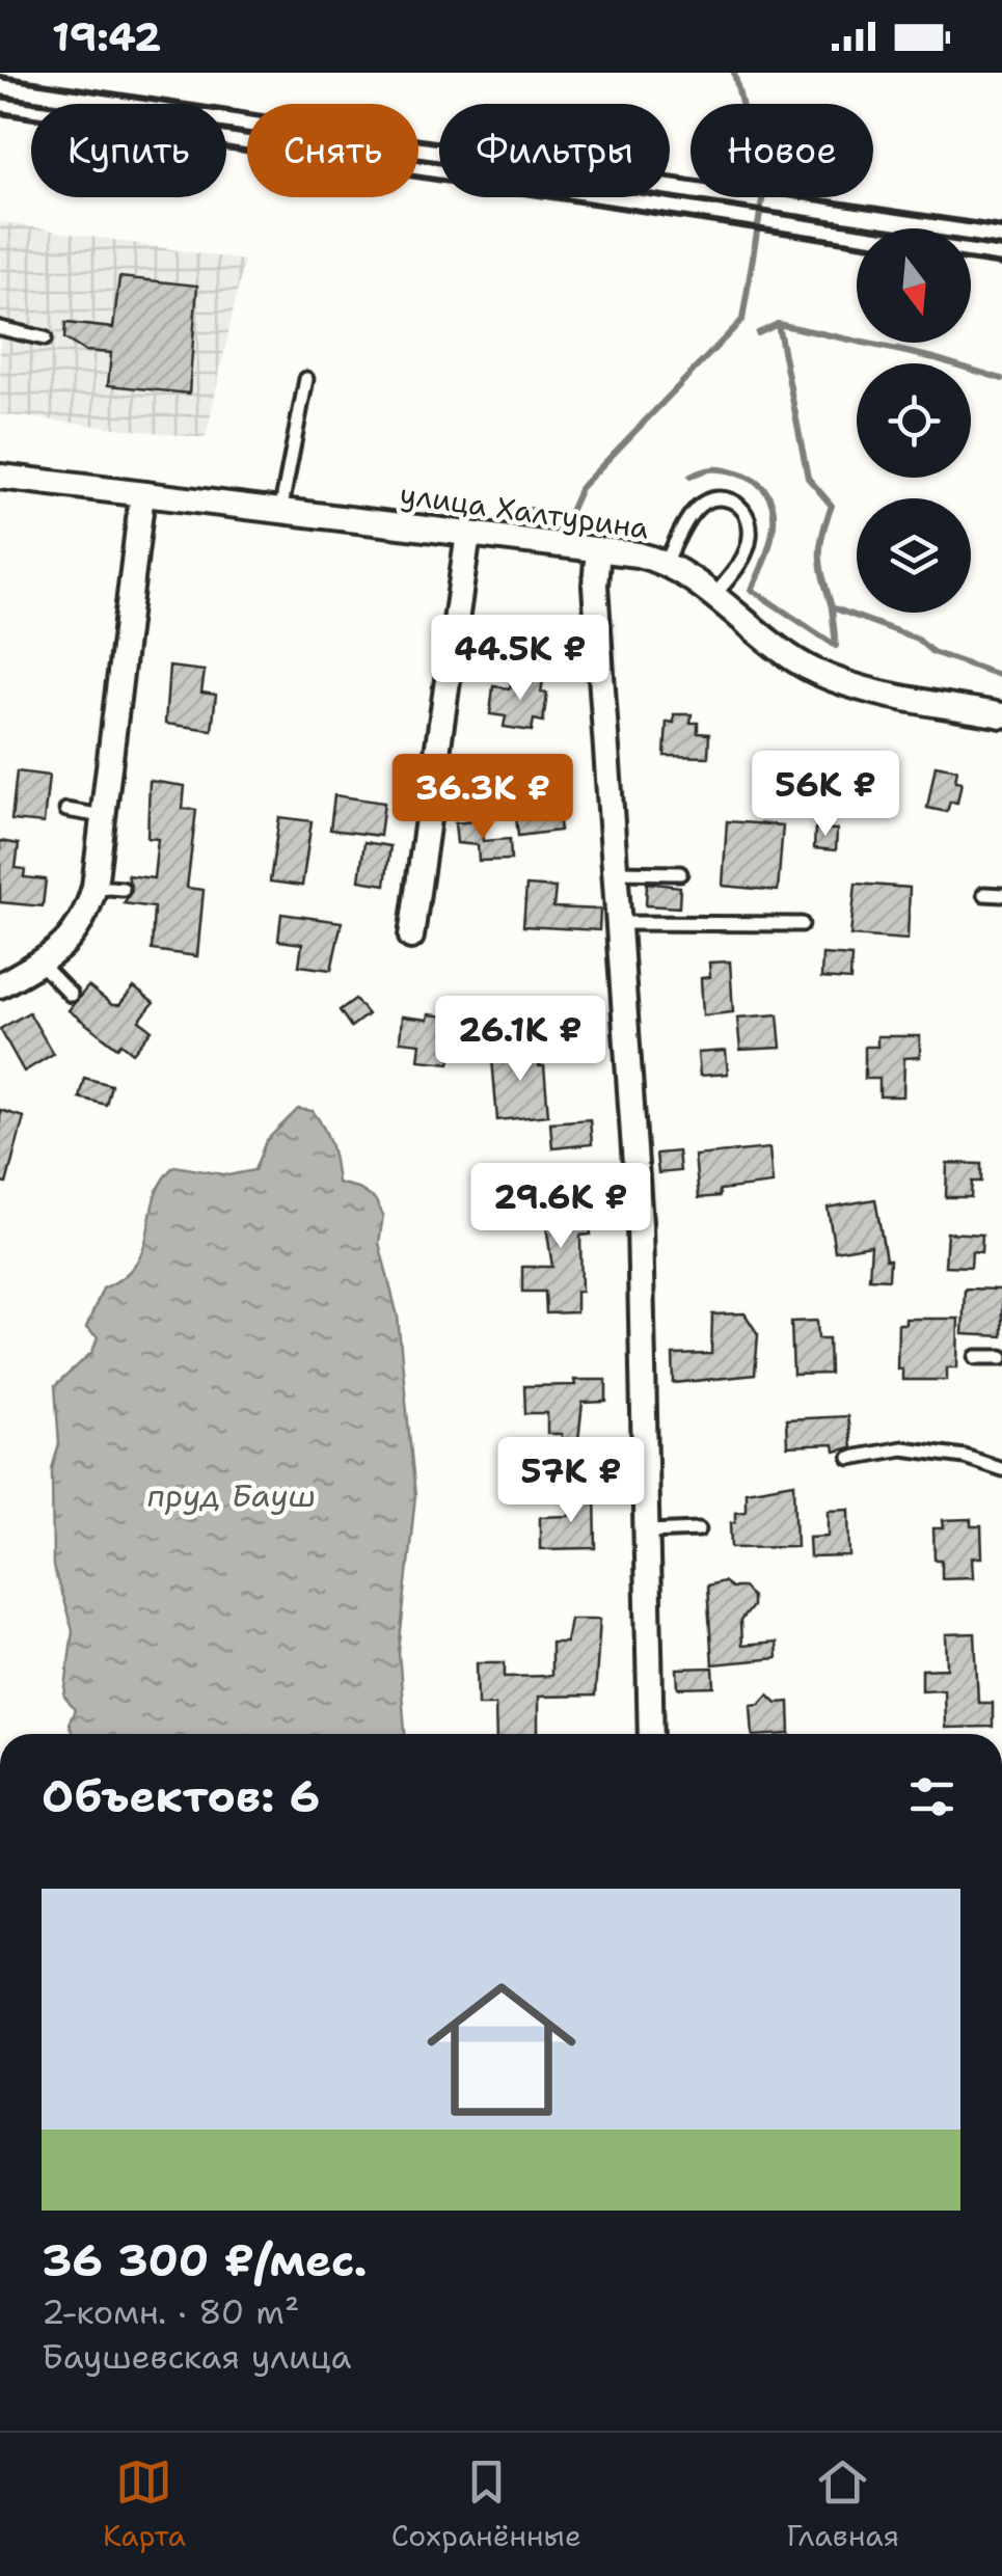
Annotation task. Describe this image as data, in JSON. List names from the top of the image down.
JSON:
{
  "streets": {
    "street": ["улица Халтурина"]
  },
  "water": ["пруд Бауш"],
  "north": "bottom",
  "page": {
    "status": "19:42",
    "chip": [
      "Купить",
      "Снять",
      "Фильтры",
      "Новое"
    ],
    "price": [
      "44.5K ₽",
      "56K ₽",
      "36.3K ₽",
      "26.1K ₽",
      "29.6K ₽",
      "57K ₽"
    ],
    "heading": "Объектов: 6",
    "list": [
      {
        "name": "36 300 ₽/мес.",
        "note": "2-комн. · 80 m² · Баушевская улица"
      }
    ],
    "tabs": ["Карта", "Сохранённые", "Главная"]
  }
}
